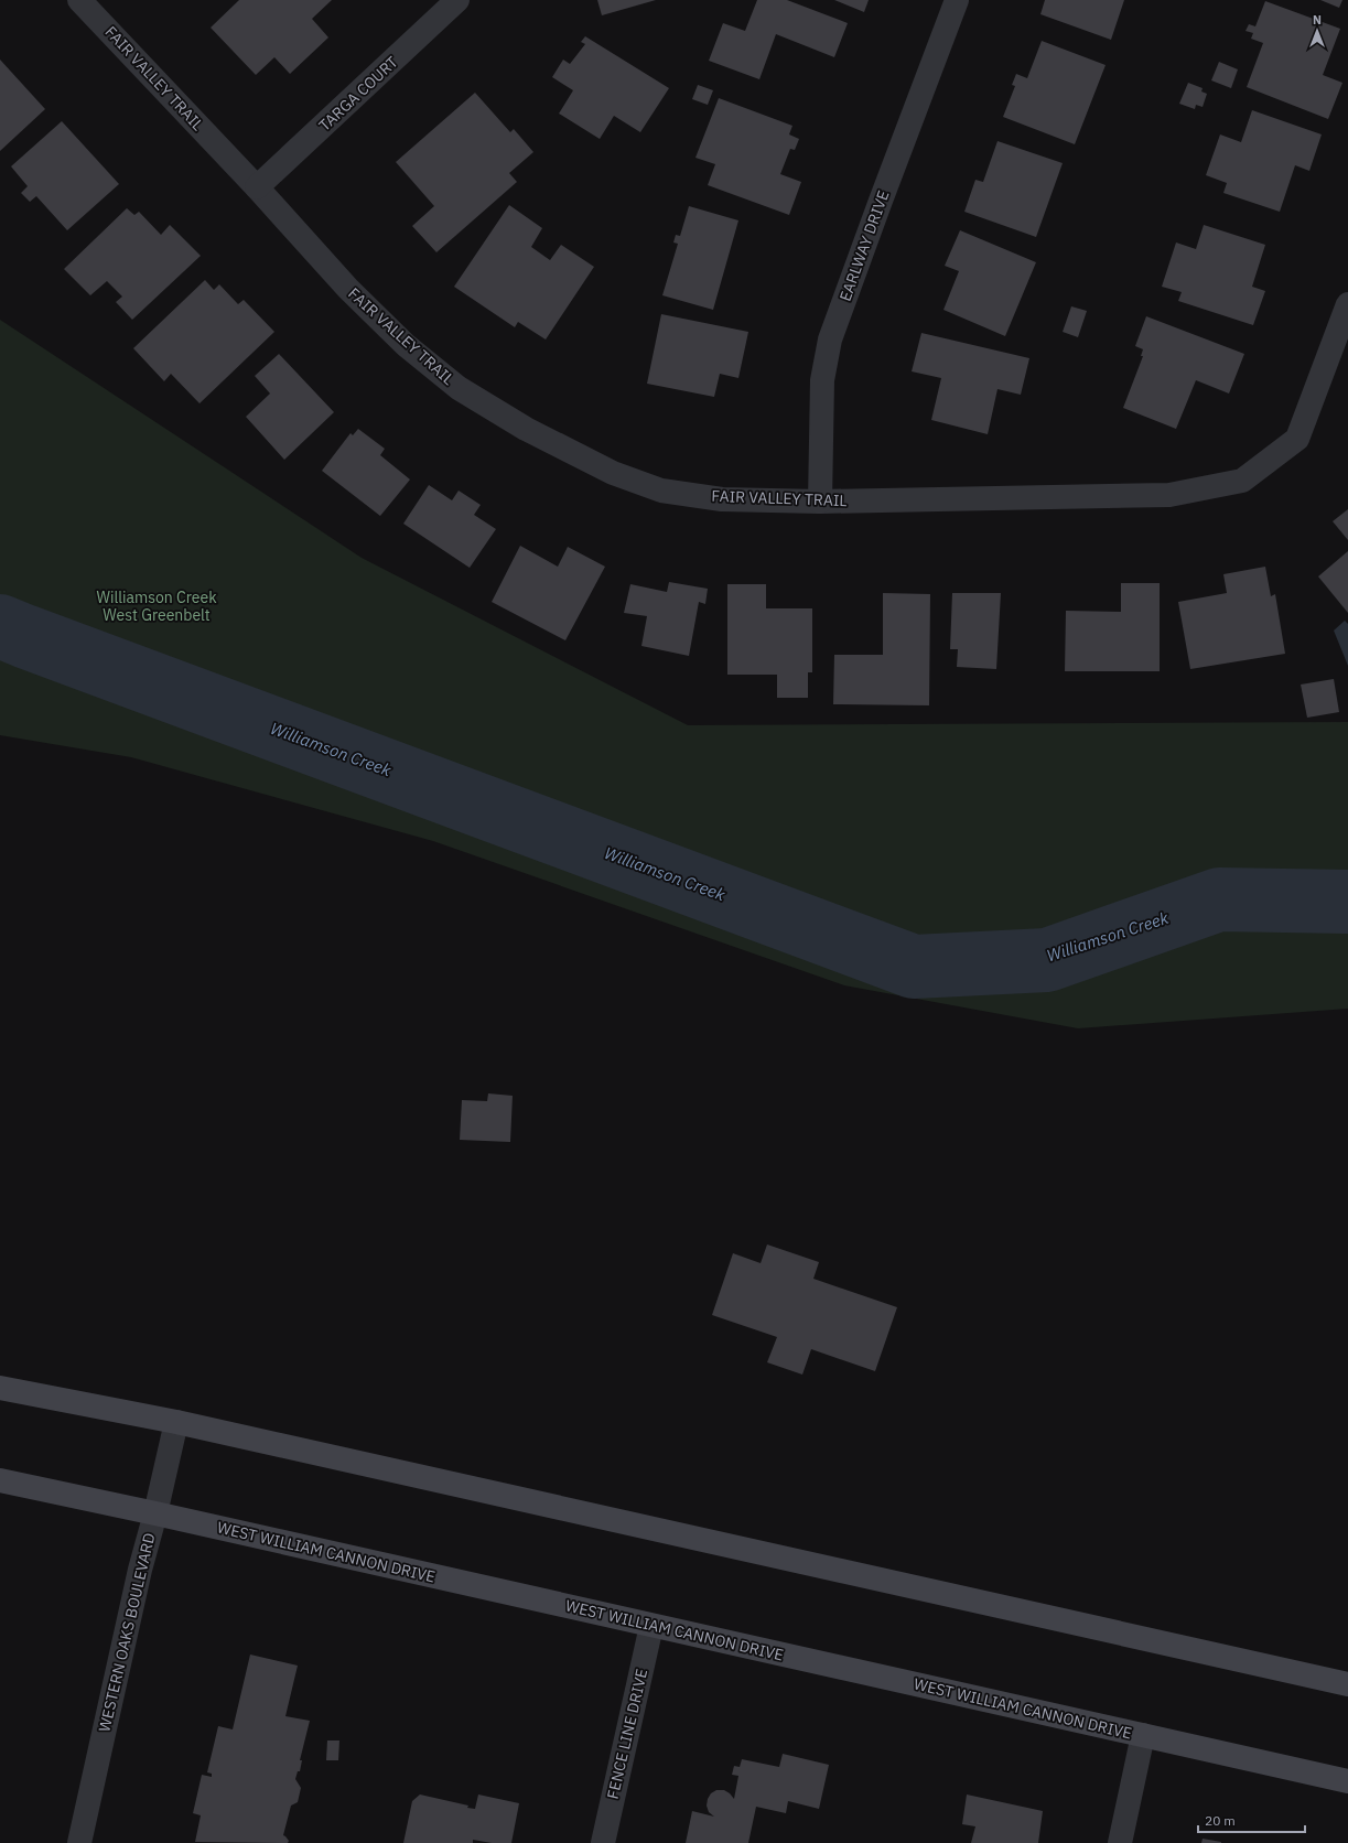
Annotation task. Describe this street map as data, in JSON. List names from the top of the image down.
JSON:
{
  "streets": {
    "main road": ["WEST WILLIAM CANNON DRIVE"],
    "street": [
      "FAIR VALLEY TRAIL",
      "TARGA COURT",
      "EARLWAY DRIVE",
      "WESTERN OAKS BOULEVARD",
      "FENCE LINE DRIVE"
    ]
  },
  "crossings": [
    ["FAIR VALLEY TRAIL", "TARGA COURT"],
    ["FAIR VALLEY TRAIL", "EARLWAY DRIVE"],
    ["WEST WILLIAM CANNON DRIVE", "WESTERN OAKS BOULEVARD"],
    ["WEST WILLIAM CANNON DRIVE", "FENCE LINE DRIVE"]
  ],
  "water": ["Williamson Creek"],
  "parks": ["Williamson Creek West Greenbelt"],
  "scale_bar": "20 m",
  "north": "top"
}
